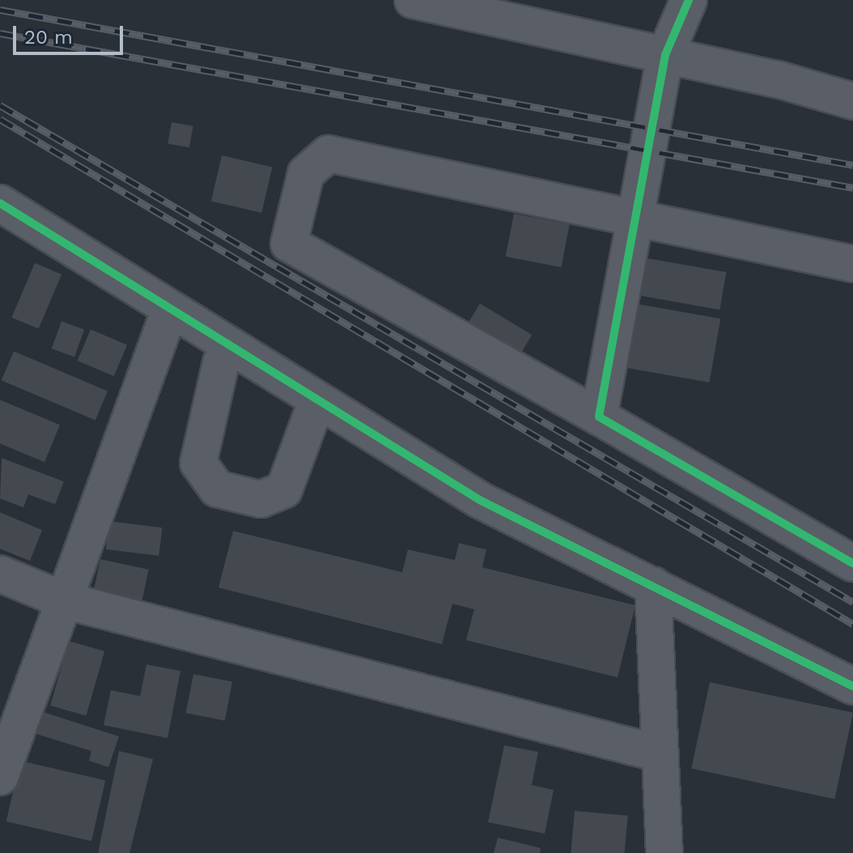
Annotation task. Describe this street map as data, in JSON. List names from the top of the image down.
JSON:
{
  "scale_bar": "20 m"
}
